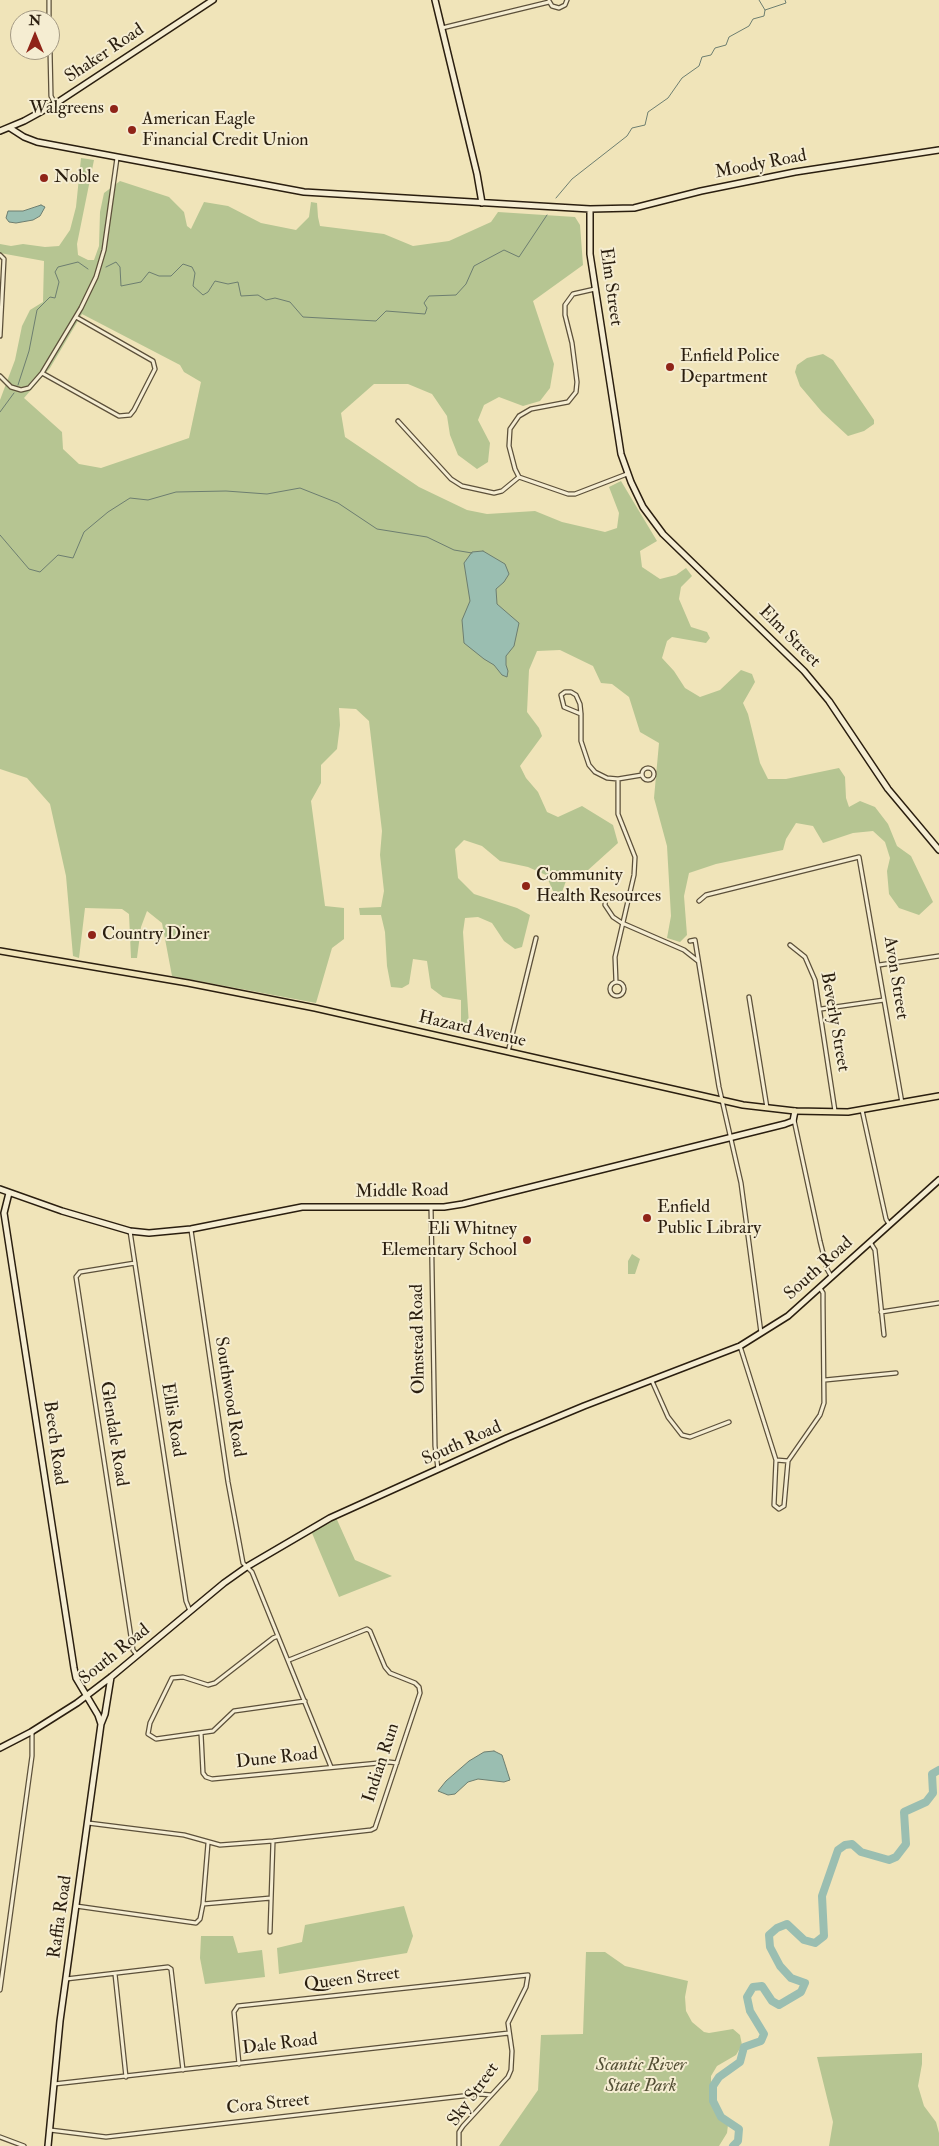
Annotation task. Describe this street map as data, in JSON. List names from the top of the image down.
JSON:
{
  "streets": {
    "main road": ["Hazard Avenue"],
    "street": [
      "Shaker Road",
      "Moody Road",
      "Elm Street",
      "Avon Street",
      "Beverly Street",
      "Middle Road",
      "South Road",
      "Olmstead Road",
      "Southwood Road",
      "Ellis Road",
      "Glendale Road",
      "Beech Road",
      "Dune Road",
      "Indian Run",
      "Raffia Road",
      "Queen Street",
      "Dale Road",
      "Sky Street",
      "Cora Street"
    ]
  },
  "crossings": [
    ["Moody Road", "Elm Street"],
    ["Avon Street", "Hazard Avenue"],
    ["Beverly Street", "Hazard Avenue"],
    ["Middle Road", "Olmstead Road"],
    ["Middle Road", "Southwood Road"],
    ["Middle Road", "Ellis Road"],
    ["Middle Road", "Beech Road"],
    ["South Road", "Olmstead Road"],
    ["South Road", "Southwood Road"],
    ["South Road", "Ellis Road"],
    ["South Road", "Glendale Road"],
    ["South Road", "Beech Road"],
    ["South Road", "Raffia Road"],
    ["Ellis Road", "Glendale Road"],
    ["Dune Road", "Indian Run"],
    ["Indian Run", "Raffia Road"],
    ["Raffia Road", "Dale Road"],
    ["Raffia Road", "Cora Street"],
    ["Queen Street", "Dale Road"],
    ["Queen Street", "Sky Street"],
    ["Dale Road", "Sky Street"],
    ["Sky Street", "Cora Street"]
  ],
  "parks": ["Scantic River State Park"],
  "places": [
    "Walgreens",
    "American Eagle Financial Credit Union",
    "Noble",
    "Enfield Police Department",
    "Community Health Resources",
    "Country Diner",
    "Enfield Public Library",
    "Eli Whitney Elementary School"
  ],
  "north": "top"
}
